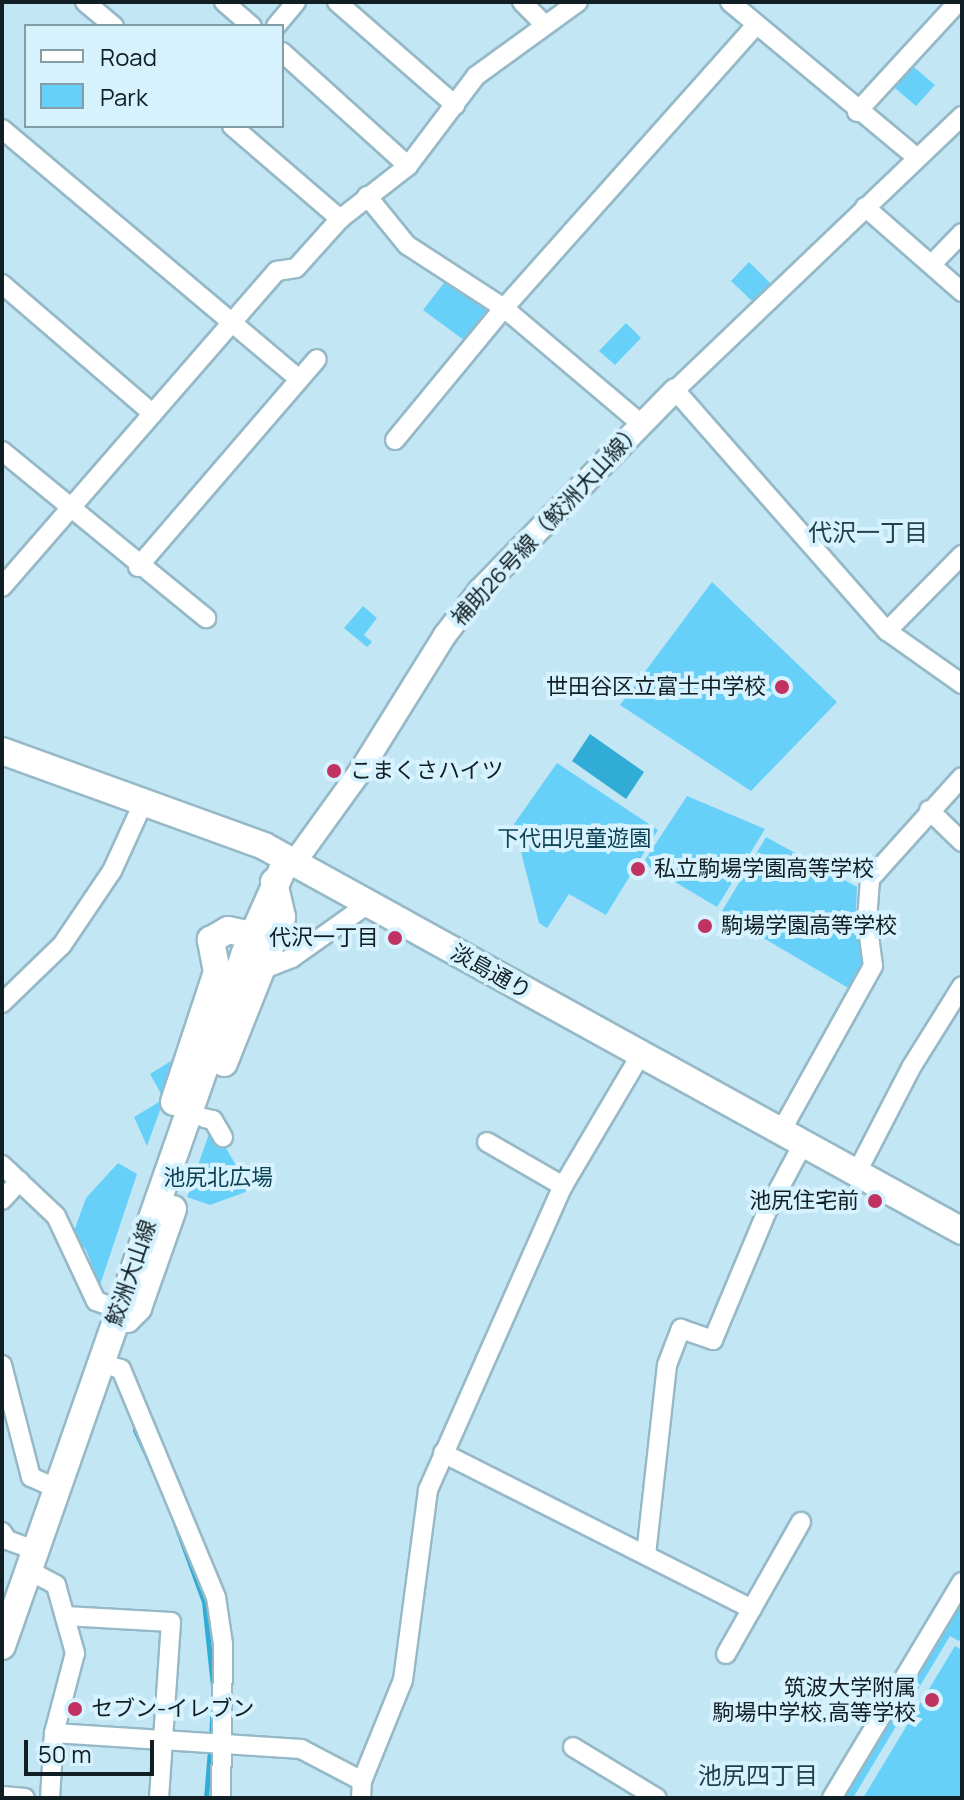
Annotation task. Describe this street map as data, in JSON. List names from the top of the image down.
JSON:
{
  "streets": {
    "main road": ["淡島通り", "鮫洲大山線"],
    "street": ["補助26号線（鮫洲大山線）"]
  },
  "crossings": [
    ["補助26号線（鮫洲大山線）", "淡島通り"],
    ["補助26号線（鮫洲大山線）", "鮫洲大山線"],
    ["淡島通り", "鮫洲大山線"]
  ],
  "districts": ["代沢一丁目", "池尻四丁目"],
  "parks": ["下代田児童遊園", "池尻北広場"],
  "places": [
    "世田谷区立富士中学校",
    "こまくさハイツ",
    "私立駒場学園高等学校",
    "駒場学園高等学校",
    "代沢一丁目",
    "池尻住宅前",
    "筑波大学附属 駒場中学校,高等学校",
    "セブン-イレブン"
  ],
  "legend": ["Road", "Park"],
  "scale_bar": "50 m"
}
